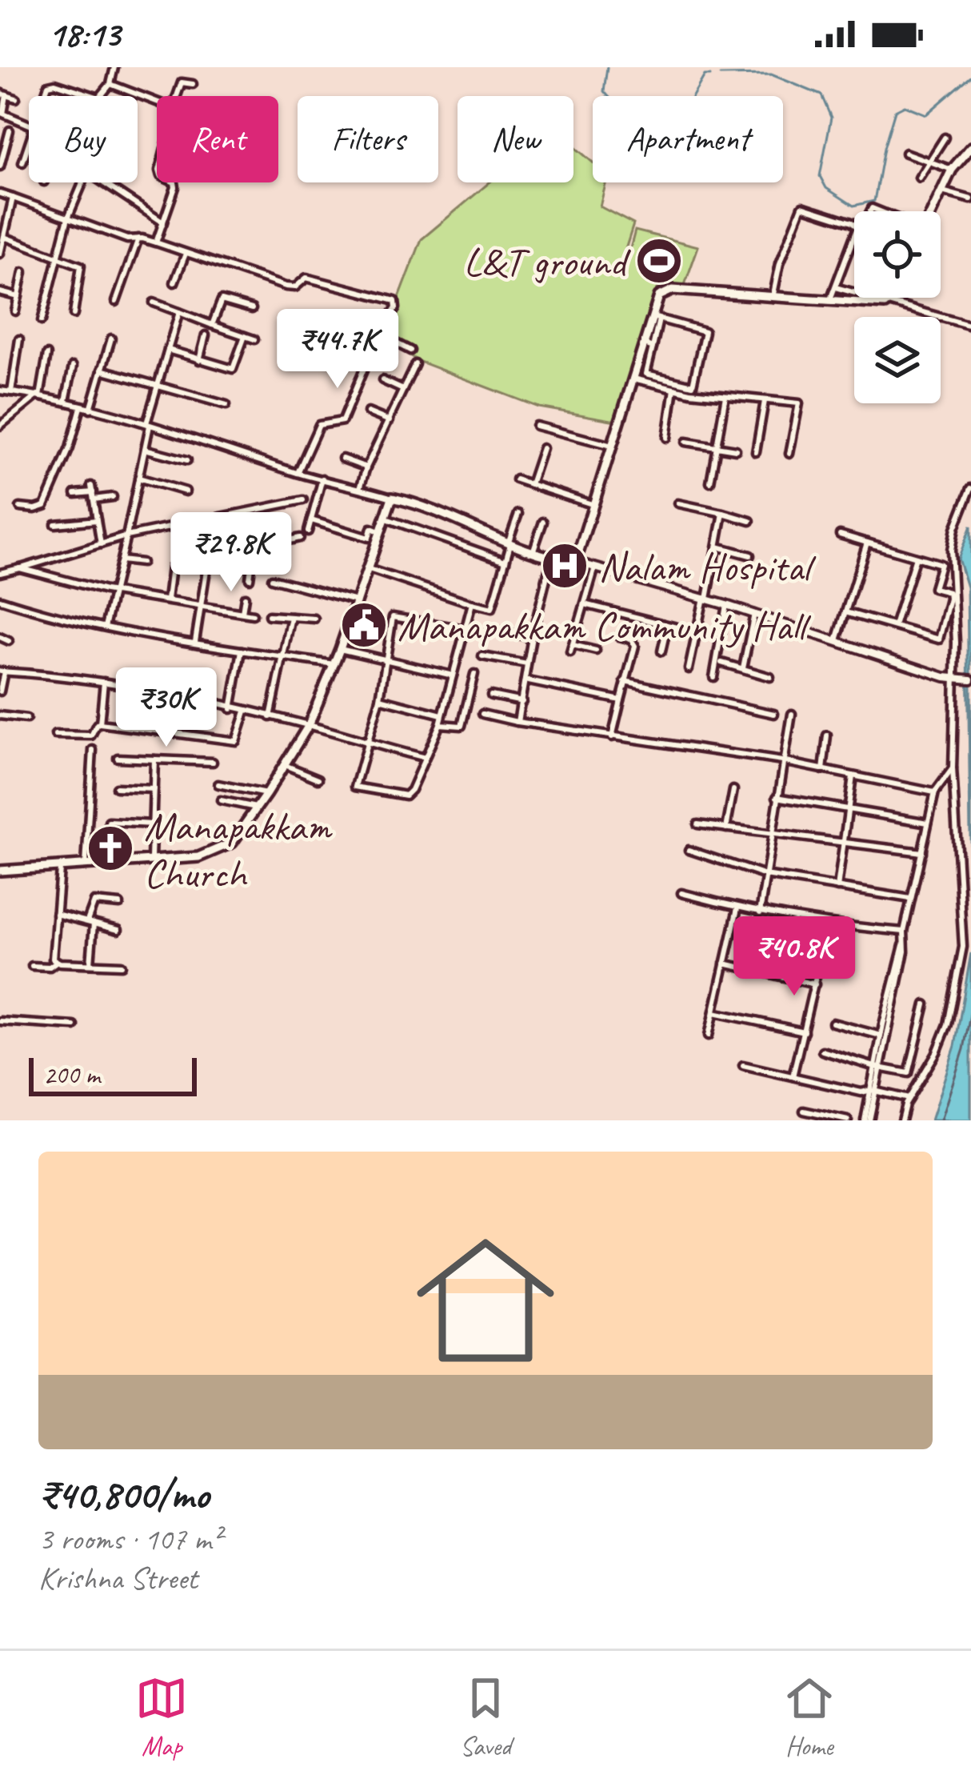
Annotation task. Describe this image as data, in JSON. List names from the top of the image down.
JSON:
{
  "places": {
    "sports": ["L&T ground"],
    "hospital": ["Nalam Hospital"],
    "public building": ["Manapakkam Community Hall"],
    "church": ["Manapakkam Church"]
  },
  "scale_bar": "200 m",
  "page": {
    "status": "18:13",
    "chip": [
      "Buy",
      "Rent",
      "Filters",
      "New",
      "Apartment"
    ],
    "price": [
      "₹44.7K",
      "₹29.8K",
      "₹30K",
      "₹40.8K"
    ],
    "scale": "200 m",
    "list": [
      {
        "name": "₹40,800/mo",
        "note": "3 rooms · 107 m² · Krishna Street"
      }
    ],
    "tabs": ["Map", "Saved", "Home"]
  }
}
